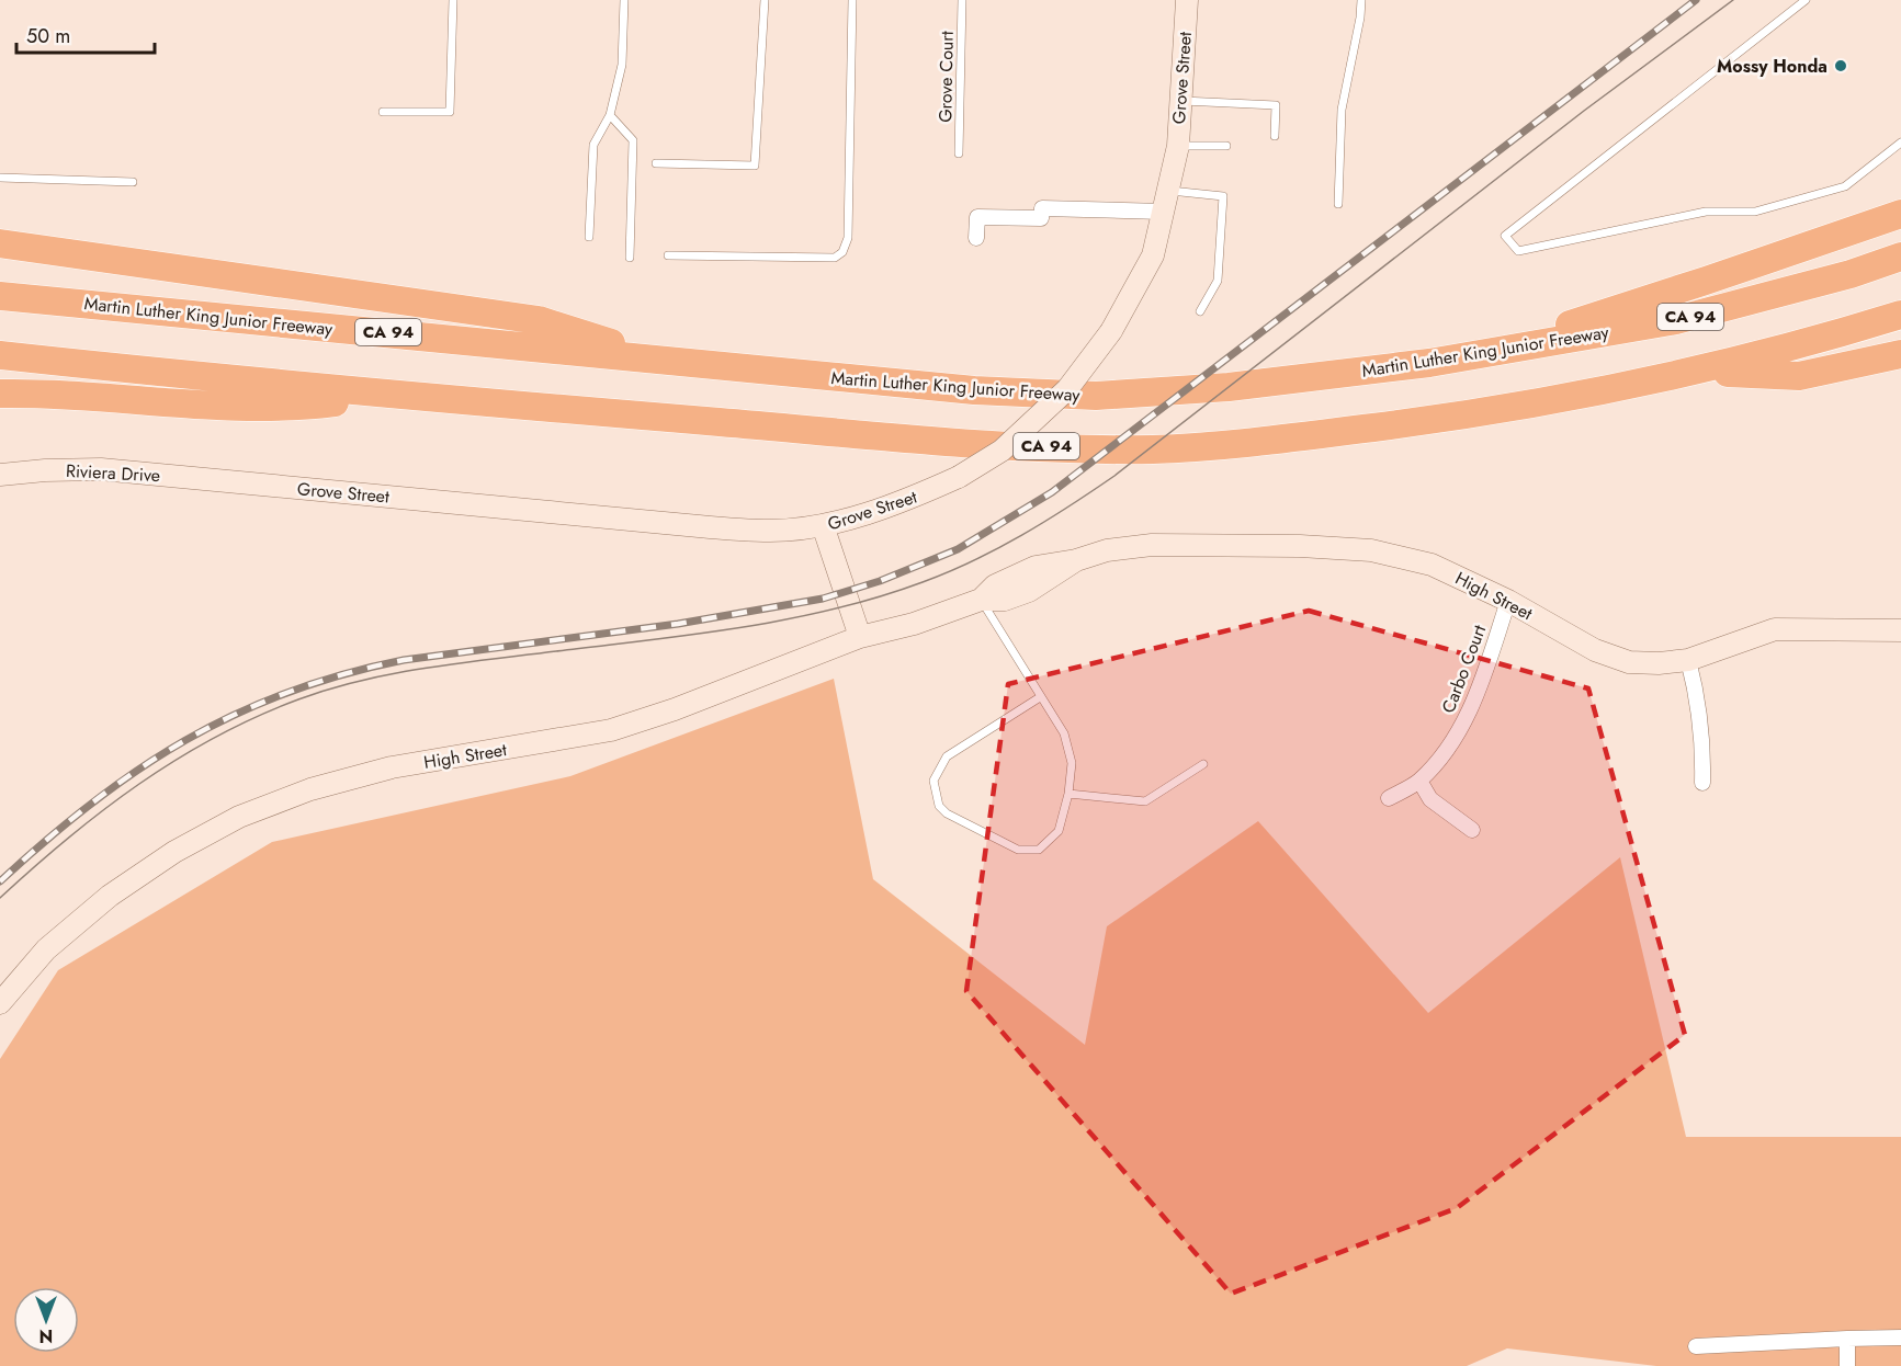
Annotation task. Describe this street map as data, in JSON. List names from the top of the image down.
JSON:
{
  "streets": {
    "highway": ["Martin Luther King Junior Freeway", "CA 94"],
    "main road": ["Grove Street", "Riviera Drive", "High Street"],
    "street": ["Carbo Court"],
    "lane": ["Grove Court"]
  },
  "crossings": [
    ["Grove Street", "Riviera Drive"],
    ["High Street", "Carbo Court"]
  ],
  "places": ["Mossy Honda"],
  "scale_bar": "50 m",
  "north": "bottom"
}
